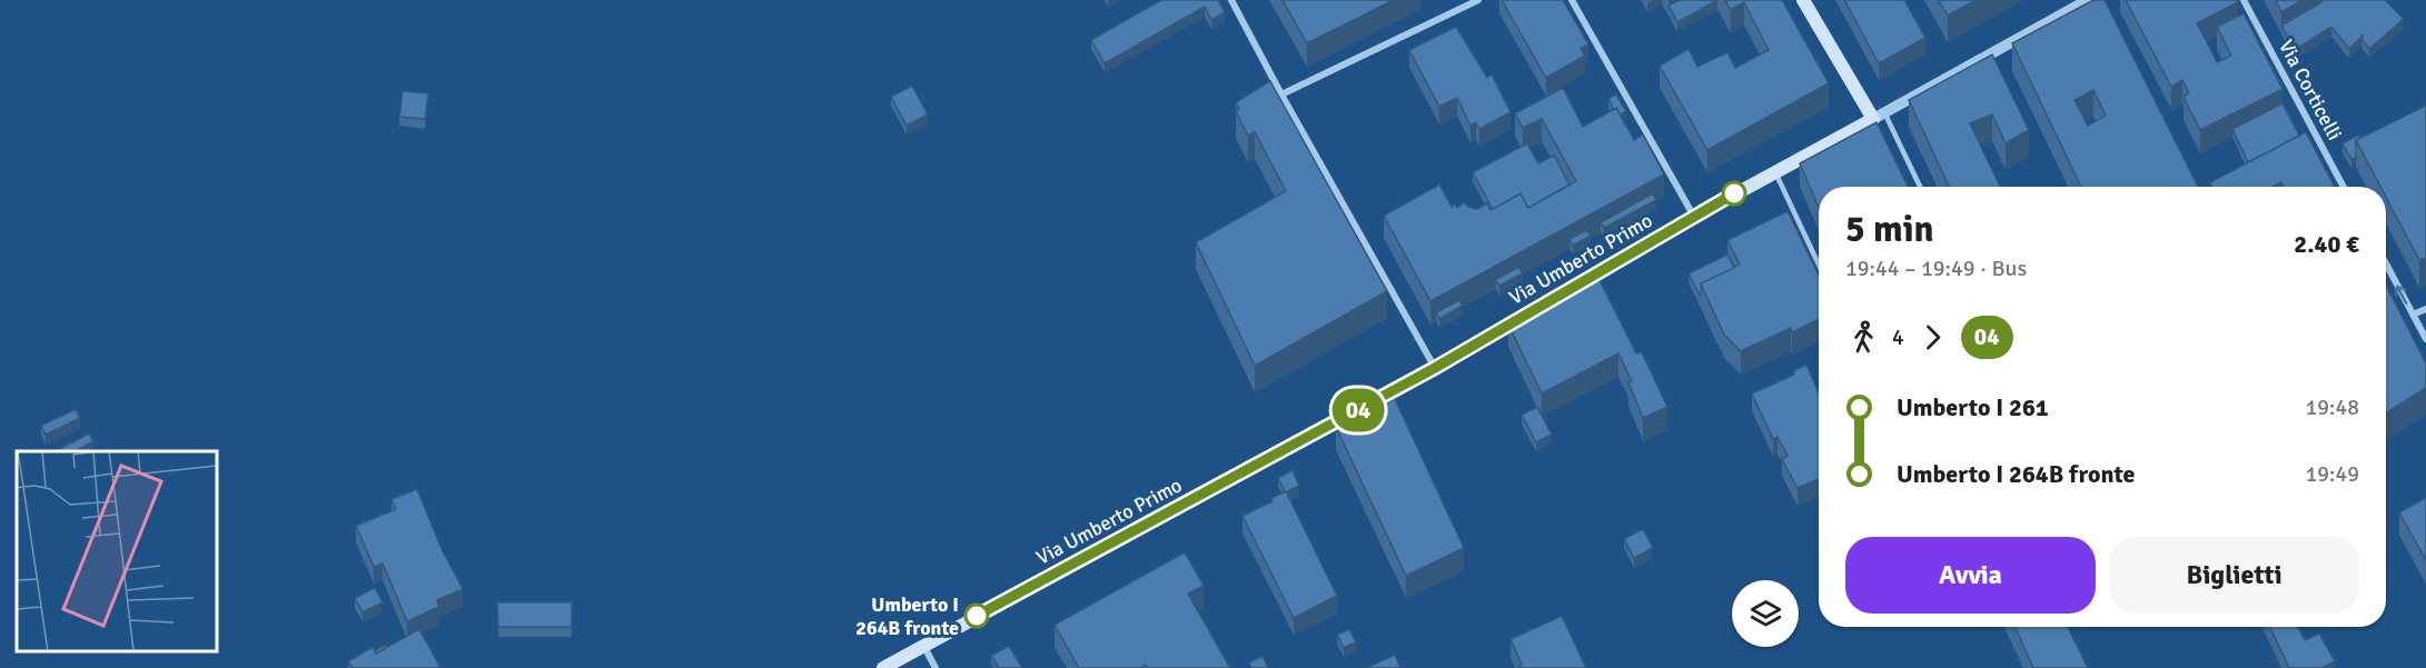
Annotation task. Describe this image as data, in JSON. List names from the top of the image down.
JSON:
{
  "streets": {
    "main road": ["Via Umberto Primo"],
    "street": ["Via Corticelli"]
  },
  "places": ["Umberto I 264B fronte"],
  "lines": ["bus line 04"],
  "page": {
    "on_map": "04",
    "heading": ["5 min", "19:44 – 19:49 · Bus", "2.40 €"],
    "legs": ["4", "04"],
    "list": [
      {
        "name": "Umberto I 261",
        "value": "19:48"
      },
      {
        "name": "Umberto I 264B fronte",
        "value": "19:49"
      }
    ],
    "buttons": ["Avvia", "Biglietti"]
  }
}
